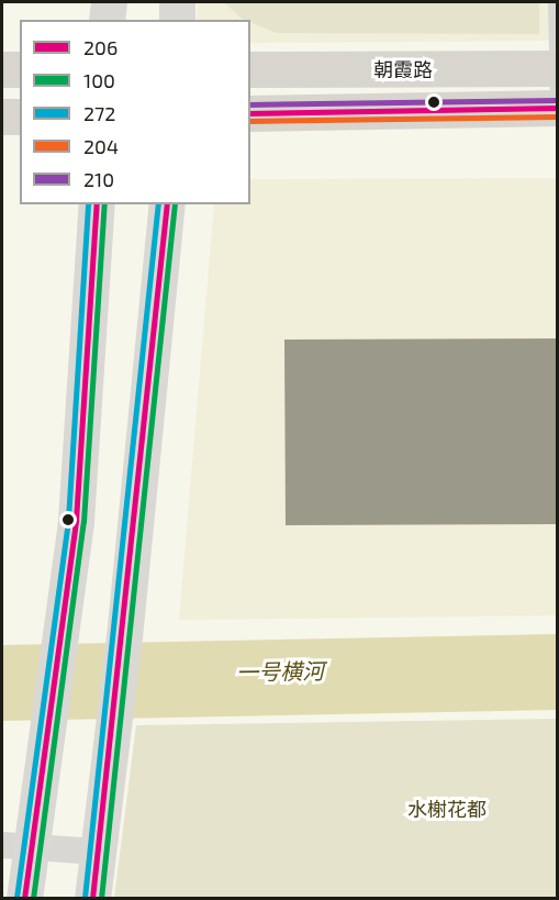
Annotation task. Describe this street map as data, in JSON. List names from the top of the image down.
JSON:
{
  "streets": {
    "main road": ["朝霞路"]
  },
  "water": ["一号横河"],
  "parks": ["水榭花都"],
  "lines": [
    "transit line 210",
    "transit line 206",
    "transit line 204",
    "transit line 100",
    "transit line 272"
  ],
  "legend": [
    "206",
    "100",
    "272",
    "204",
    "210"
  ]
}
